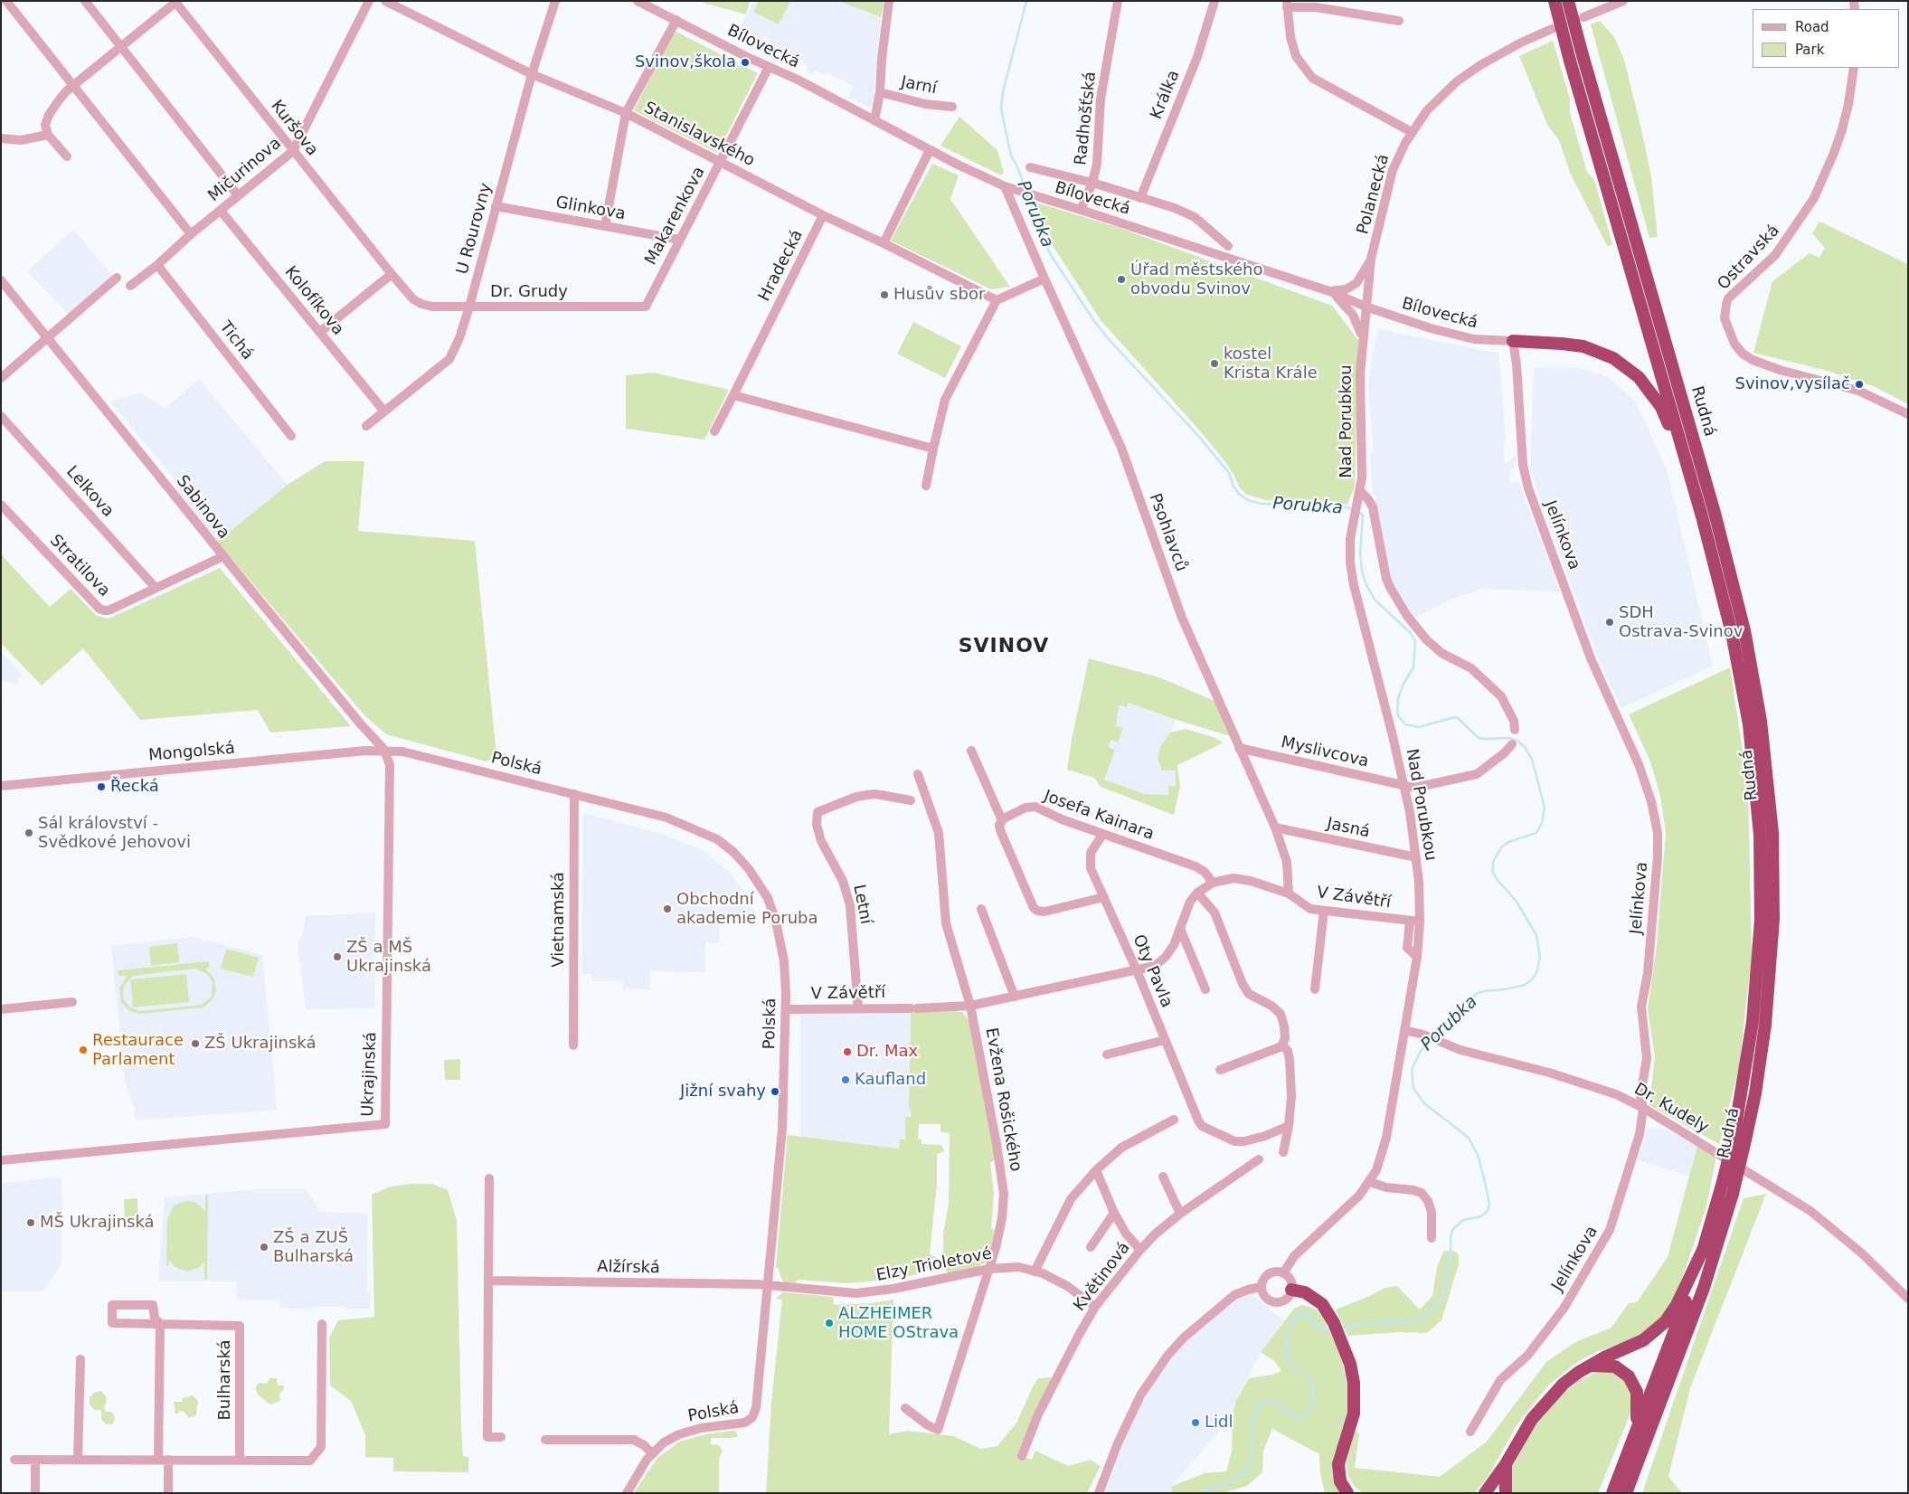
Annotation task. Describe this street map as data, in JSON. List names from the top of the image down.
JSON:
{
  "streets": {
    "highway": ["Rudná"],
    "street": [
      "Bílovecká",
      "Jarní",
      "Králka",
      "Radhošťská",
      "Kuršova",
      "Stanislavského",
      "Mičurinova",
      "Polanecká",
      "Glinkova",
      "Makarenkova",
      "U Rourovny",
      "Ostravská",
      "Hradecká",
      "Dr. Grudy",
      "Kolofíkova",
      "Tichá",
      "Nad Porubkou",
      "Lelkova",
      "Sabinova",
      "Psohlavců",
      "Jelínkova",
      "Stratilova",
      "Mongolská",
      "Myslivcova",
      "Polská",
      "Josefa Kainara",
      "Jasná",
      "V Závětří",
      "Letní",
      "Vietnamská",
      "Oty Pavla",
      "Ukrajinská",
      "Evžena Rošického",
      "Dr. Kudely",
      "Elzy Trioletové",
      "Alžírská",
      "Květinová",
      "Bulharská"
    ]
  },
  "crossings": [
    ["Bílovecká", "Radhošťská"],
    ["Bílovecká", "Polanecká"],
    ["Bílovecká", "Makarenkova"],
    ["Bílovecká", "Nad Porubkou"],
    ["Bílovecká", "Psohlavců"],
    ["Bílovecká", "Jelínkova"],
    ["Kuršova", "Mičurinova"],
    ["Kuršova", "Dr. Grudy"],
    ["Stanislavského", "Makarenkova"],
    ["Stanislavského", "U Rourovny"],
    ["Stanislavského", "Hradecká"],
    ["Mičurinova", "Kolofíkova"],
    ["Mičurinova", "Tichá"],
    ["Polanecká", "Nad Porubkou"],
    ["Glinkova", "Makarenkova"],
    ["Glinkova", "U Rourovny"],
    ["Makarenkova", "Dr. Grudy"],
    ["U Rourovny", "Dr. Grudy"],
    ["U Rourovny", "Kolofíkova"],
    ["Nad Porubkou", "Myslivcova"],
    ["Nad Porubkou", "Jasná"],
    ["Nad Porubkou", "V Závětří"],
    ["Nad Porubkou", "Dr. Kudely"],
    ["Lelkova", "Stratilova"],
    ["Sabinova", "Stratilova"],
    ["Sabinova", "Mongolská"],
    ["Sabinova", "Polská"],
    ["Sabinova", "Ukrajinská"],
    ["Psohlavců", "Myslivcova"],
    ["Psohlavců", "Jasná"],
    ["Psohlavců", "V Závětří"],
    ["Jelínkova", "Dr. Kudely"],
    ["Mongolská", "Polská"],
    ["Mongolská", "Ukrajinská"],
    ["Polská", "V Závětří"],
    ["Polská", "Vietnamská"],
    ["Polská", "Ukrajinská"],
    ["Polská", "Elzy Trioletové"],
    ["Polská", "Alžírská"],
    ["Josefa Kainara", "V Závětří"],
    ["Josefa Kainara", "Oty Pavla"],
    ["V Závětří", "Letní"],
    ["V Závětří", "Oty Pavla"],
    ["V Závětří", "Evžena Rošického"],
    ["Evžena Rošického", "Elzy Trioletové"],
    ["Elzy Trioletové", "Alžírská"],
    ["Elzy Trioletové", "Květinová"]
  ],
  "districts": ["SVINOV"],
  "water": ["Porubka"],
  "places": [
    "Svinov,škola",
    "Úřad městského obvodu Svinov",
    "Husův sbor",
    "kostel Krista Krále",
    "Svinov,vysílač",
    "SDH Ostrava-Svinov",
    "Řecká",
    "Sál království - Svědkové Jehovovi",
    "Obchodní akademie Poruba",
    "ZŠ a MŠ Ukrajinská",
    "ZŠ Ukrajinská",
    "Restaurace Parlament",
    "Dr. Max",
    "Kaufland",
    "Jižní svahy",
    "MŠ Ukrajinská",
    "ZŠ a ZUŠ Bulharská",
    "ALZHEIMER HOME OStrava",
    "Lidl"
  ],
  "legend": ["Road", "Park"]
}
